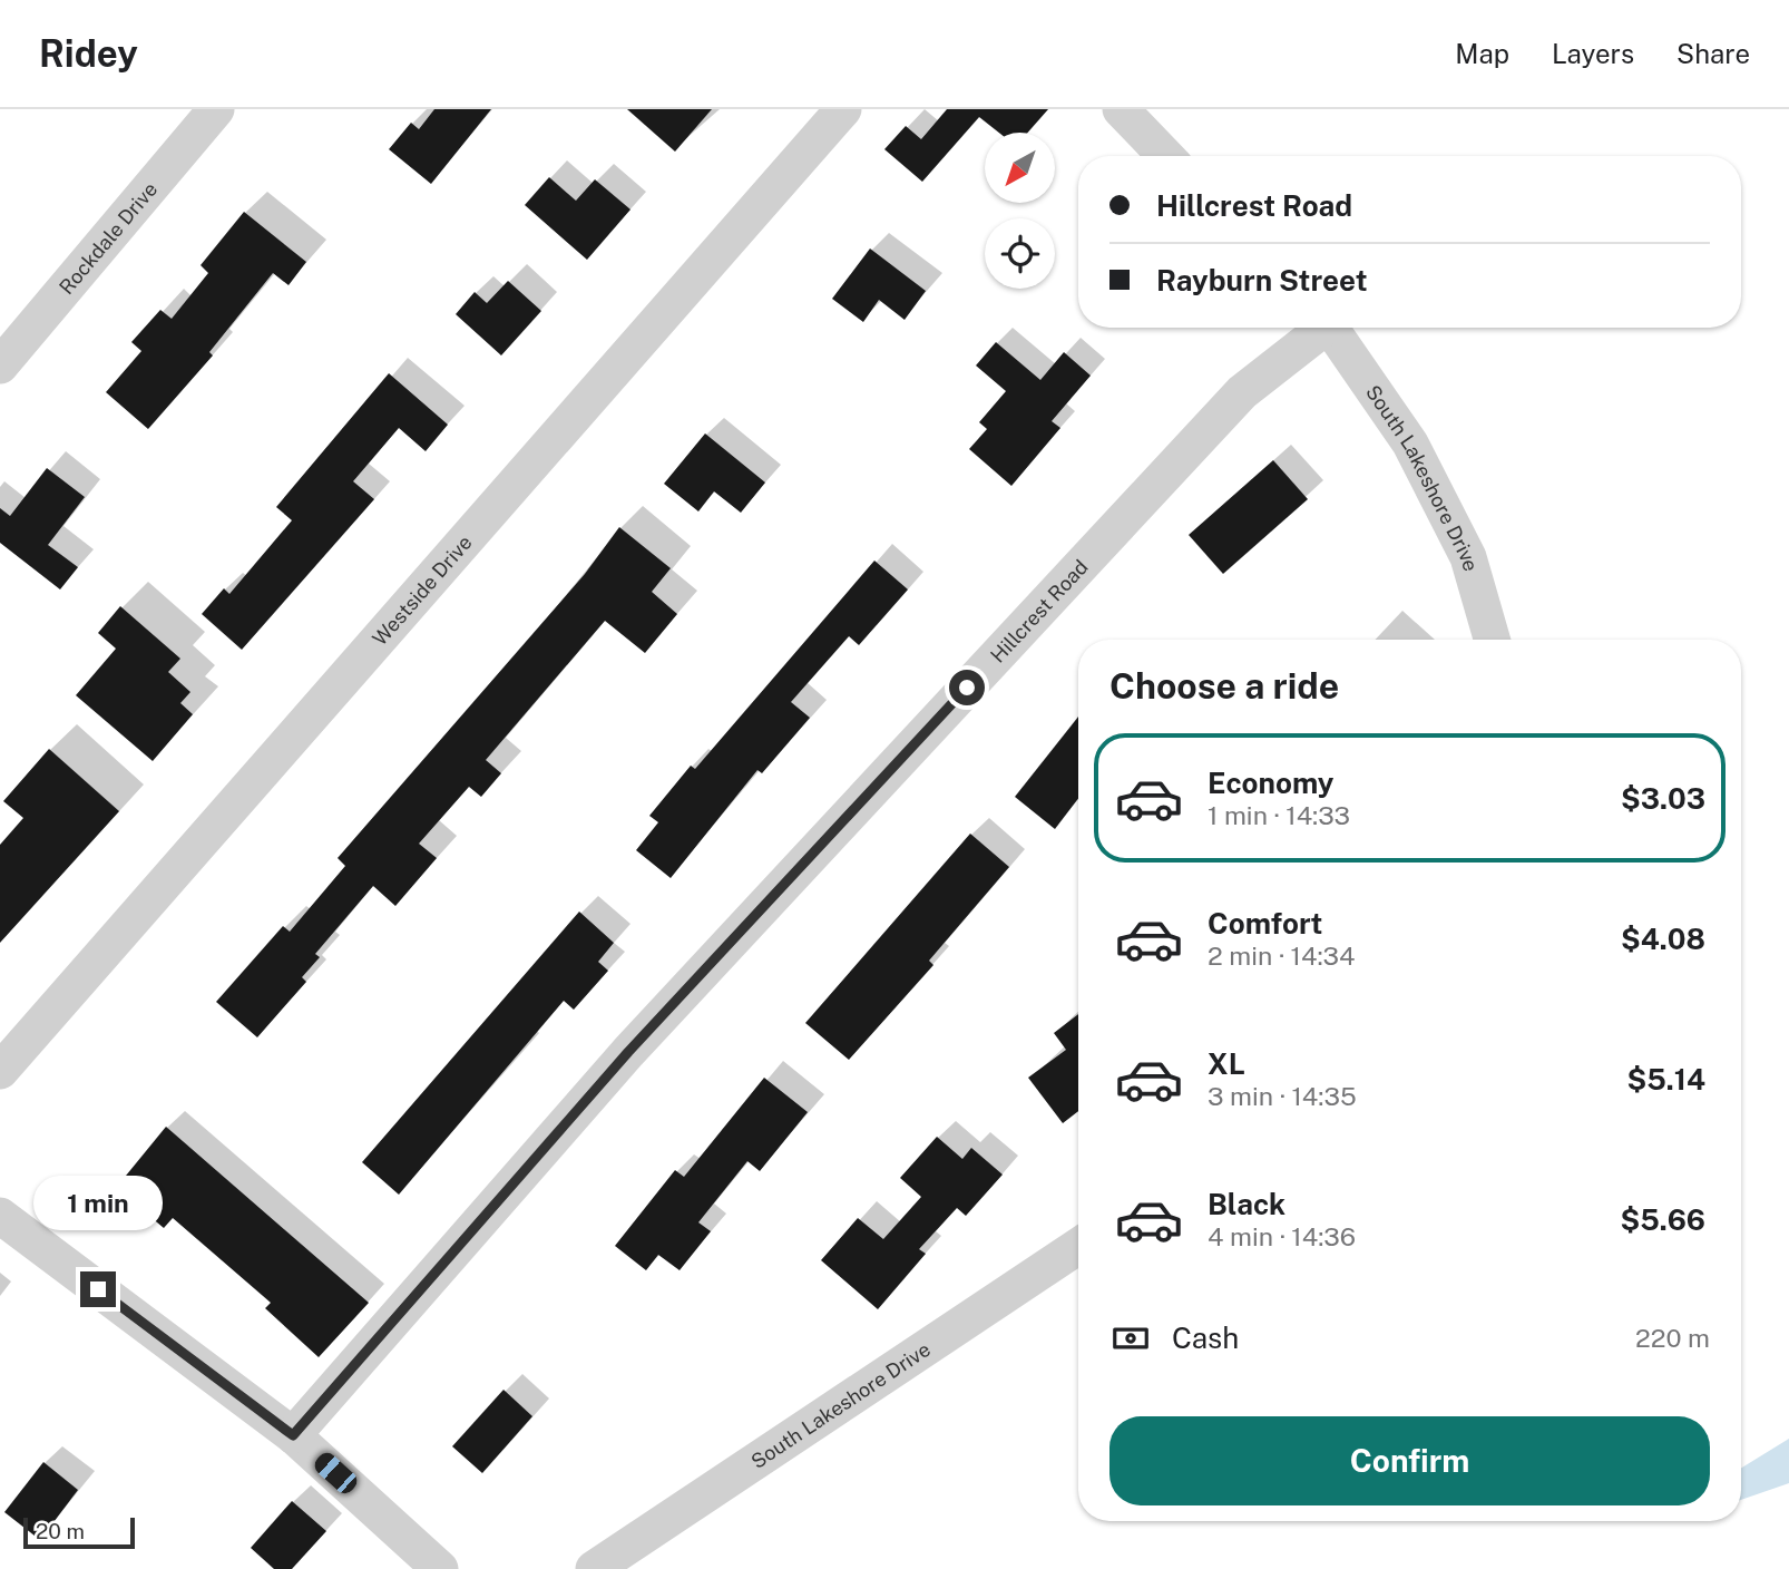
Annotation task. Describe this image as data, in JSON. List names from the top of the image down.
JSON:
{
  "streets": {
    "street": [
      "Rockdale Drive",
      "South Lakeshore Drive",
      "Westside Drive",
      "Hillcrest Road"
    ]
  },
  "scale_bar": "20 m",
  "north": "bottom left",
  "page": {
    "header": "Ridey",
    "nav": ["Map", "Layers", "Share"],
    "banner": ["Hillcrest Road", "Rayburn Street"],
    "heading": "Choose a ride",
    "list": [
      {
        "name": "Economy",
        "note": "1 min · 14:33",
        "value": "$3.03"
      },
      {
        "name": "Comfort",
        "note": "2 min · 14:34",
        "value": "$4.08"
      },
      {
        "name": "XL",
        "note": "3 min · 14:35",
        "value": "$5.14"
      },
      {
        "name": "Black",
        "note": "4 min · 14:36",
        "value": "$5.66"
      }
    ],
    "bubble": "1 min",
    "pay": ["Cash", "220 m"],
    "buttons": "Confirm",
    "scale": "20 m"
  }
}
